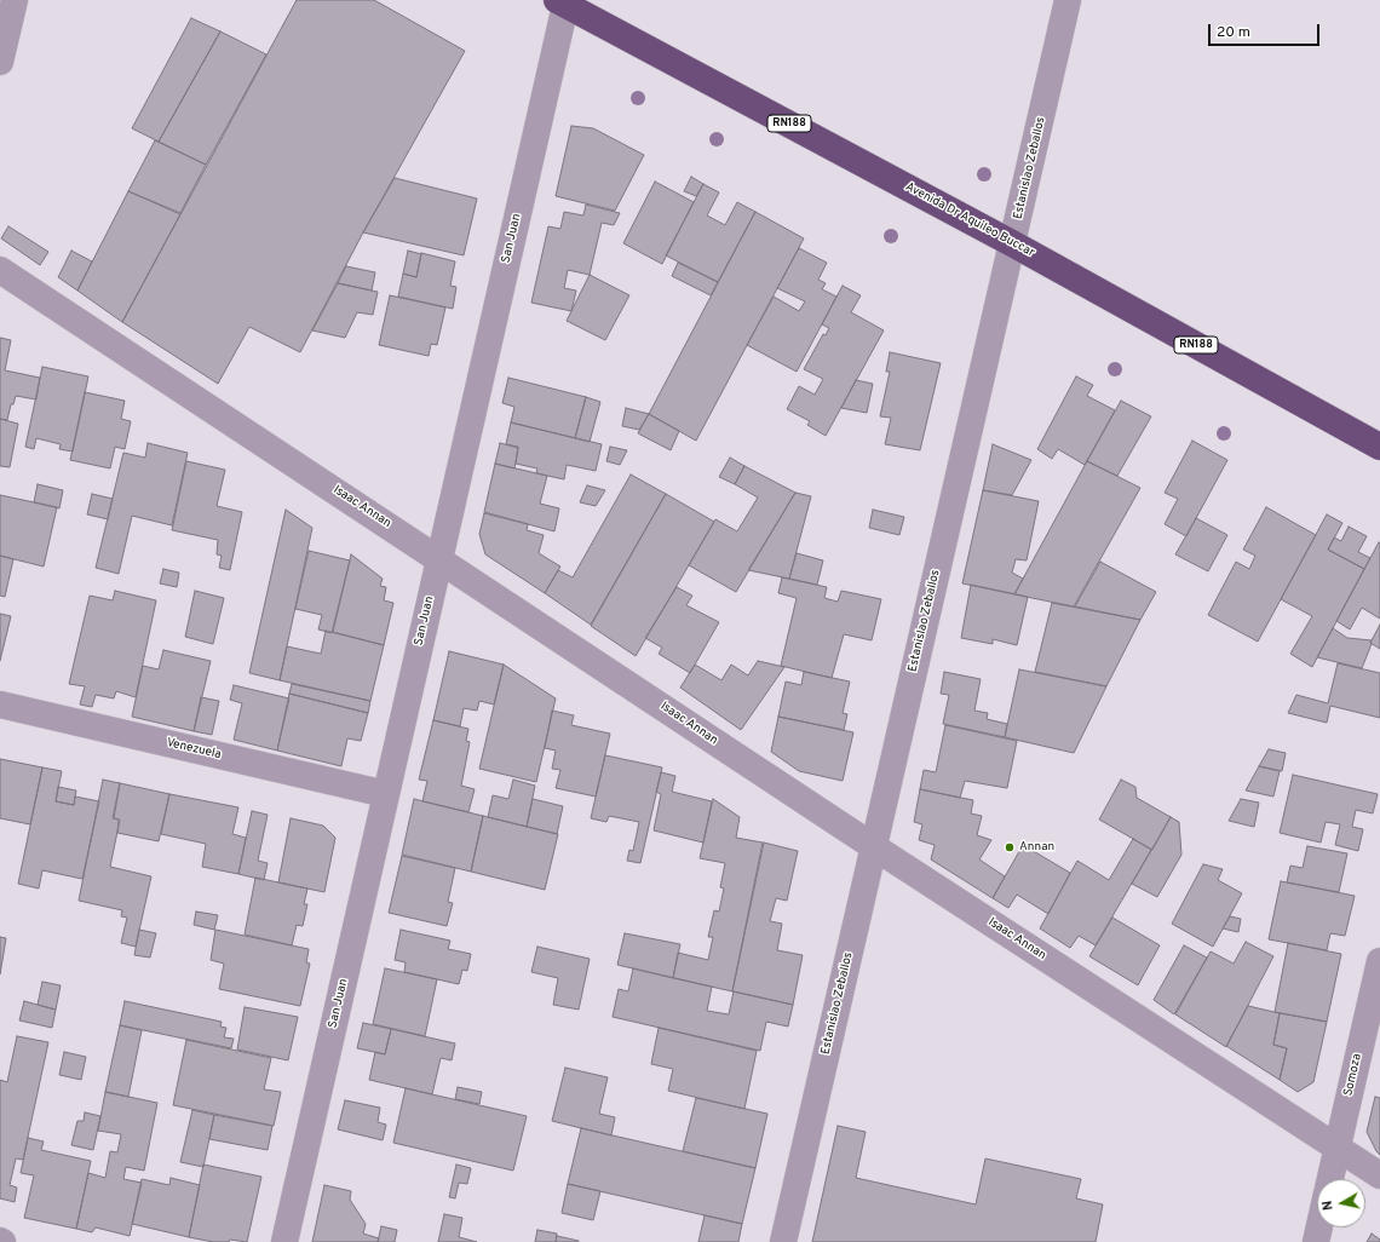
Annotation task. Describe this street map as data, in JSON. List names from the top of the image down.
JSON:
{
  "streets": {
    "highway": ["RN188", "Avenida Dr Aquileo Buccar"],
    "street": [
      "Estanislao Zeballos",
      "San Juan",
      "Isaac Annan",
      "Venezuela",
      "Somoza"
    ]
  },
  "crossings": [
    ["Estanislao Zeballos", "Avenida Dr Aquileo Buccar"],
    ["Estanislao Zeballos", "Isaac Annan"],
    ["Avenida Dr Aquileo Buccar", "San Juan"],
    ["San Juan", "Isaac Annan"],
    ["San Juan", "Venezuela"],
    ["Isaac Annan", "Somoza"]
  ],
  "places": ["Annan"],
  "scale_bar": "20 m",
  "north": "left"
}
